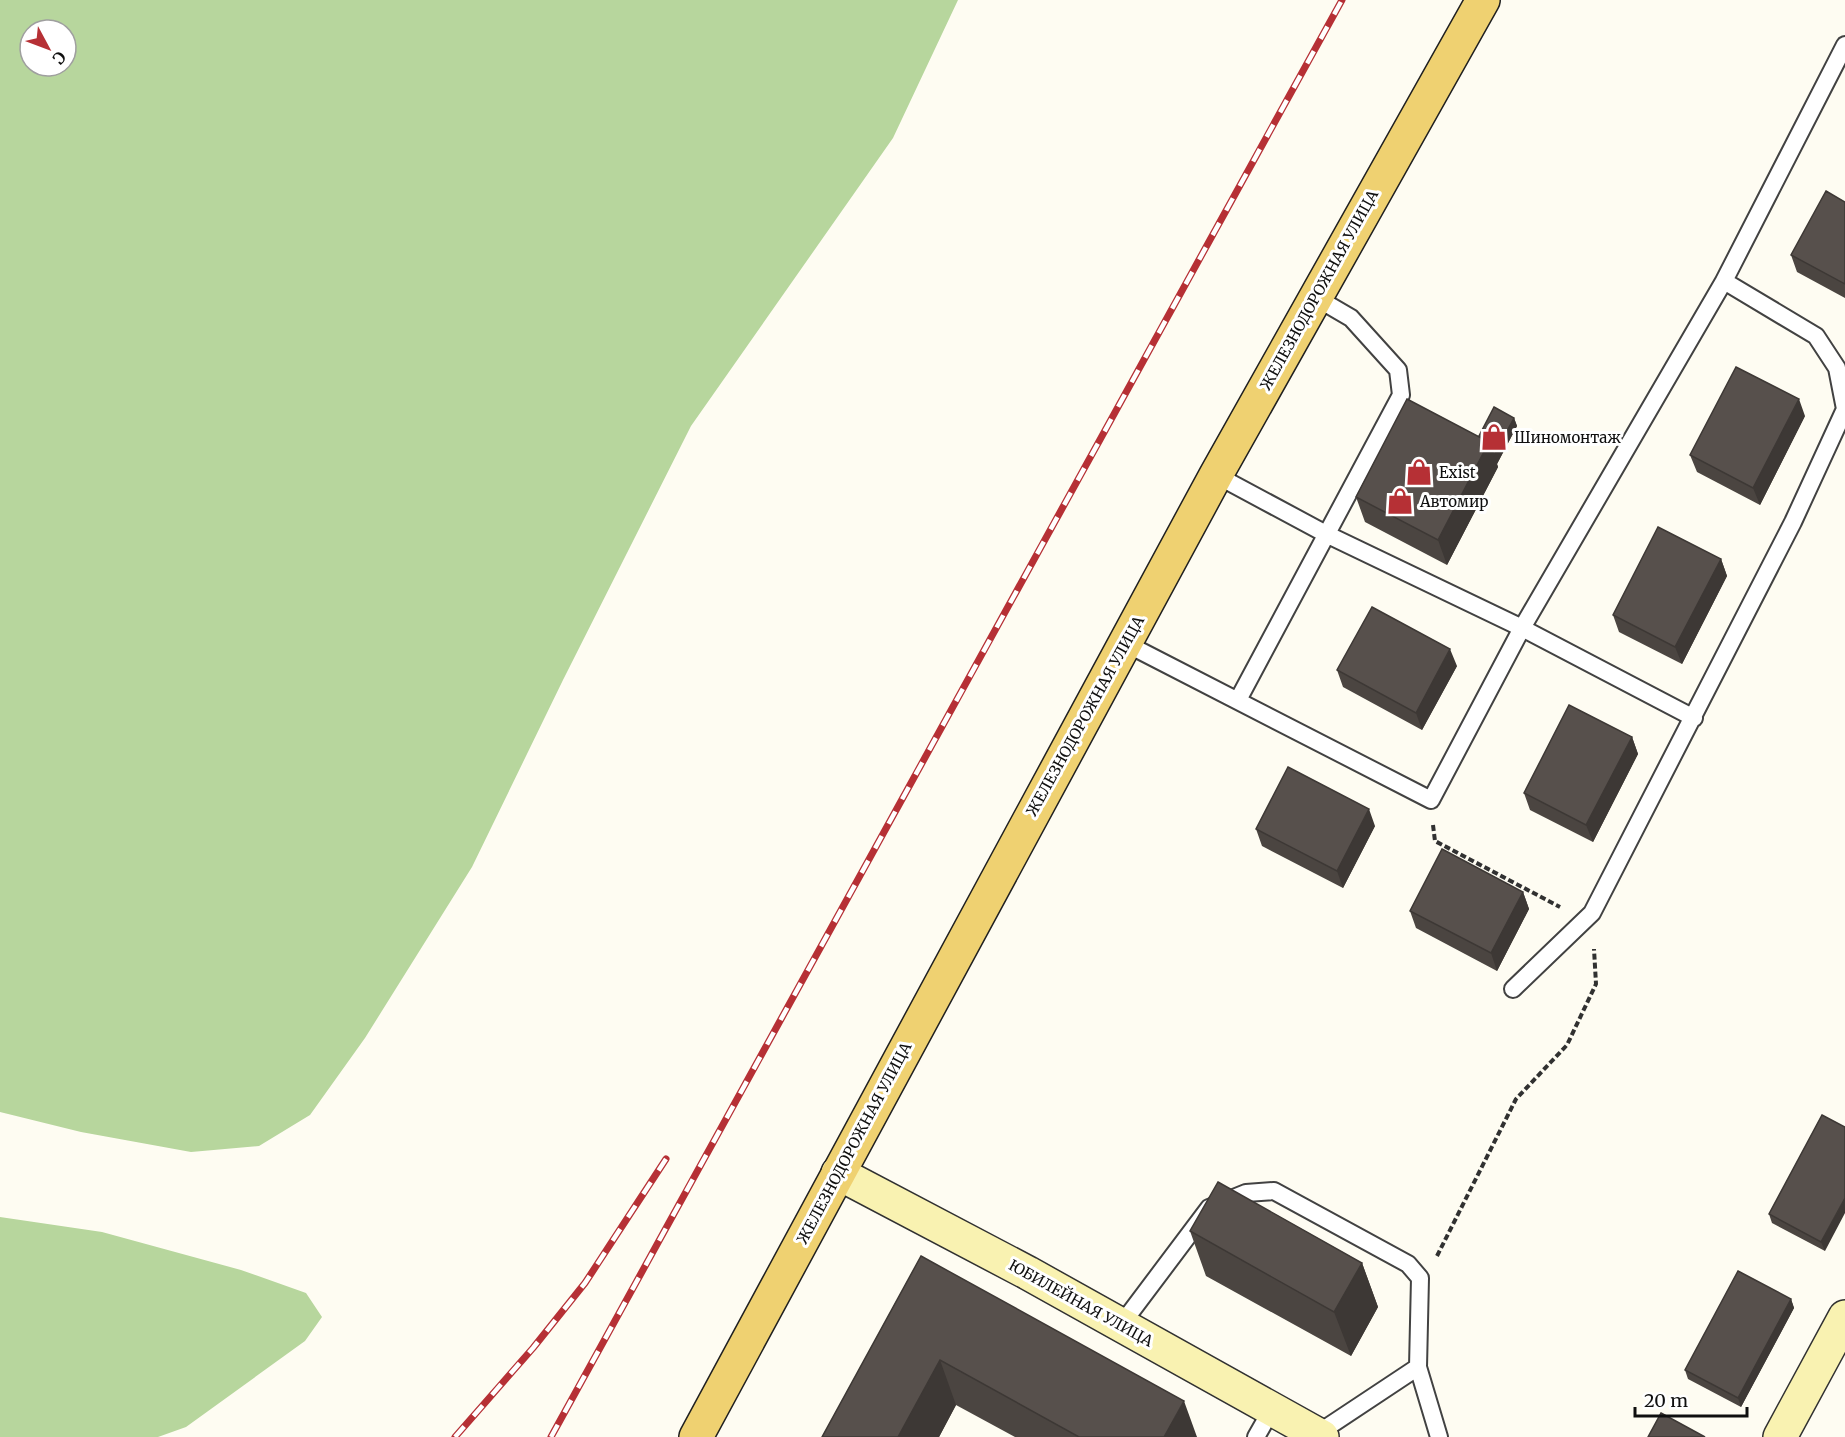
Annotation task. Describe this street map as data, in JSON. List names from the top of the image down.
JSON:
{
  "streets": {
    "main road": ["ЖЕЛЕЗНОДОРОЖНАЯ УЛИЦА"],
    "street": ["ЮБИЛЕЙНАЯ УЛИЦА"]
  },
  "crossings": [
    ["ЖЕЛЕЗНОДОРОЖНАЯ УЛИЦА", "ЮБИЛЕЙНАЯ УЛИЦА"]
  ],
  "places": {
    "shop": ["Шиномонтаж", "Exist", "Автомир"]
  },
  "scale_bar": "20 m",
  "north": "bottom right"
}
